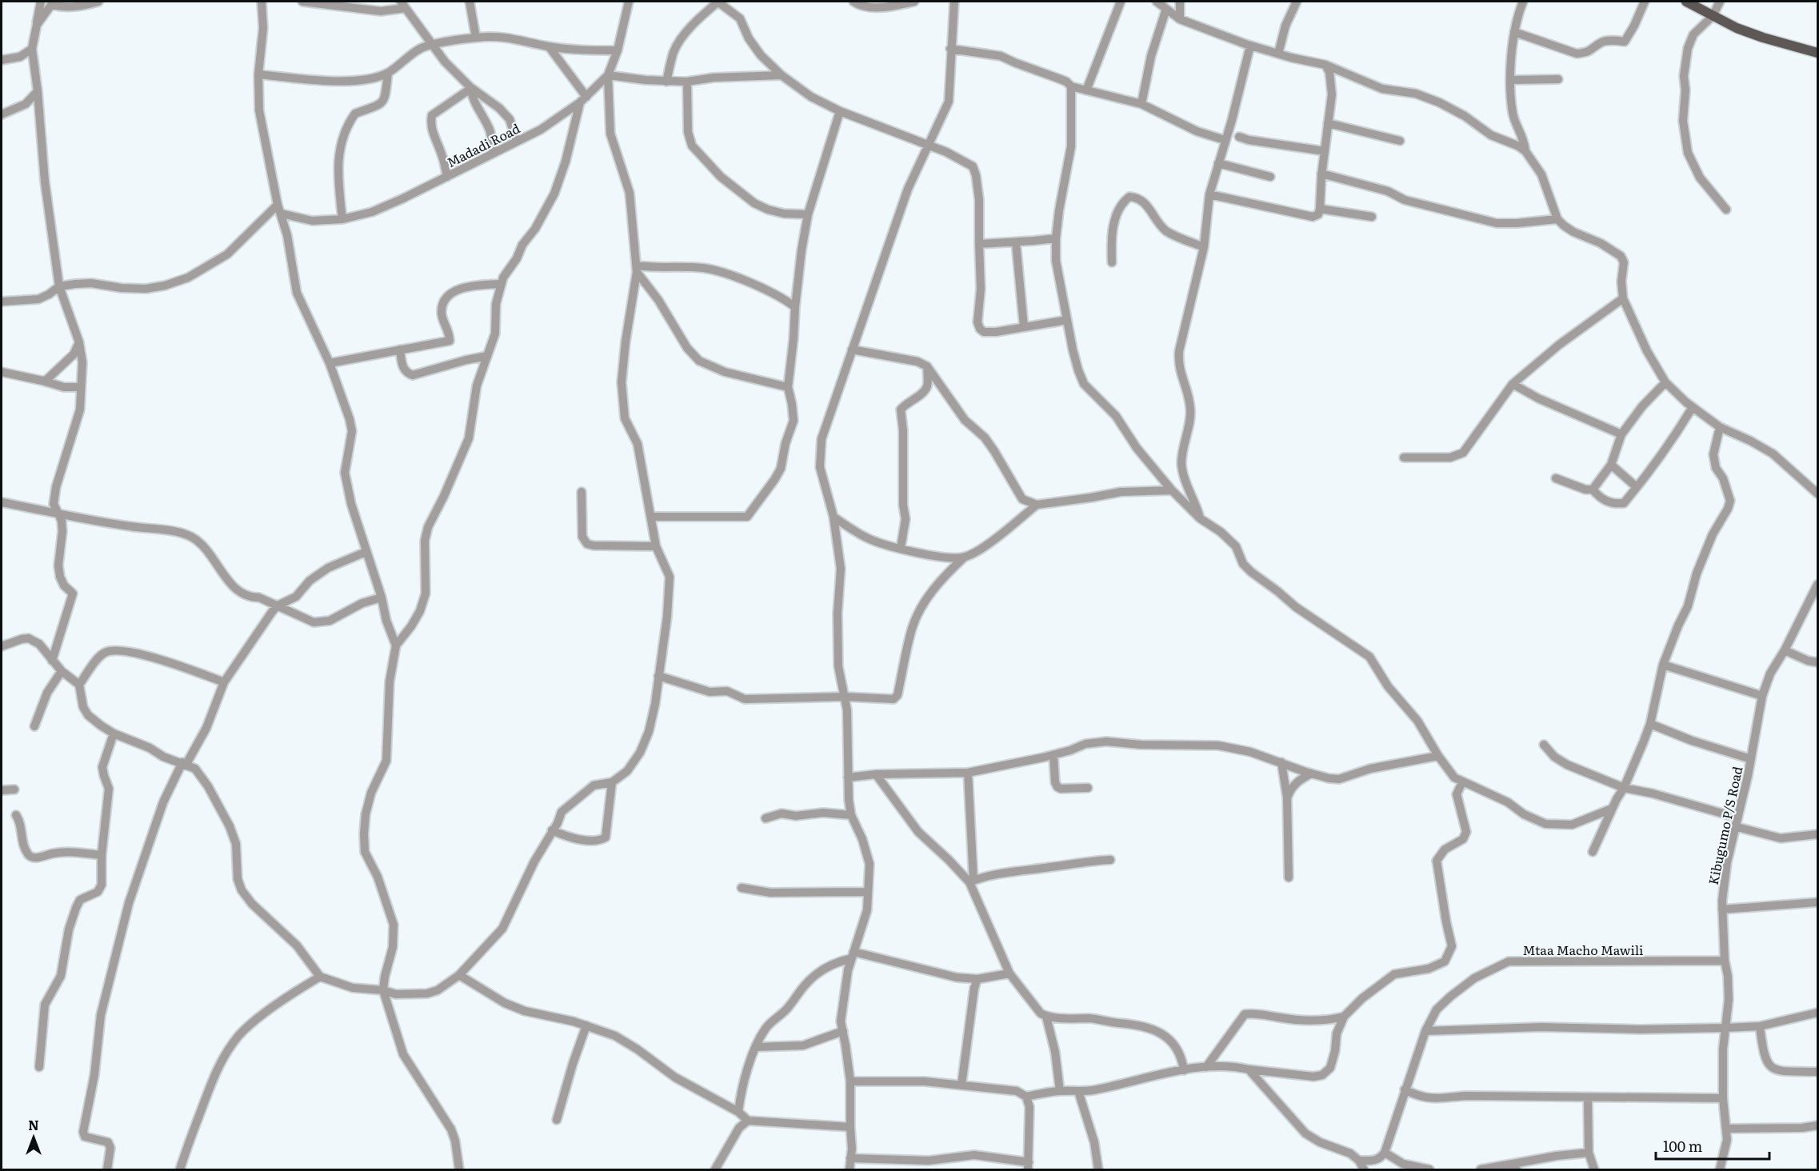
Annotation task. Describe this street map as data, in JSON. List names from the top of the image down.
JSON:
{
  "streets": {
    "street": ["Madadi Road", "Kibugumo P/S Road", "Mtaa Macho Mawili"]
  },
  "crossings": [
    ["Kibugumo P/S Road", "Mtaa Macho Mawili"]
  ],
  "scale_bar": "100 m",
  "north": "top"
}
